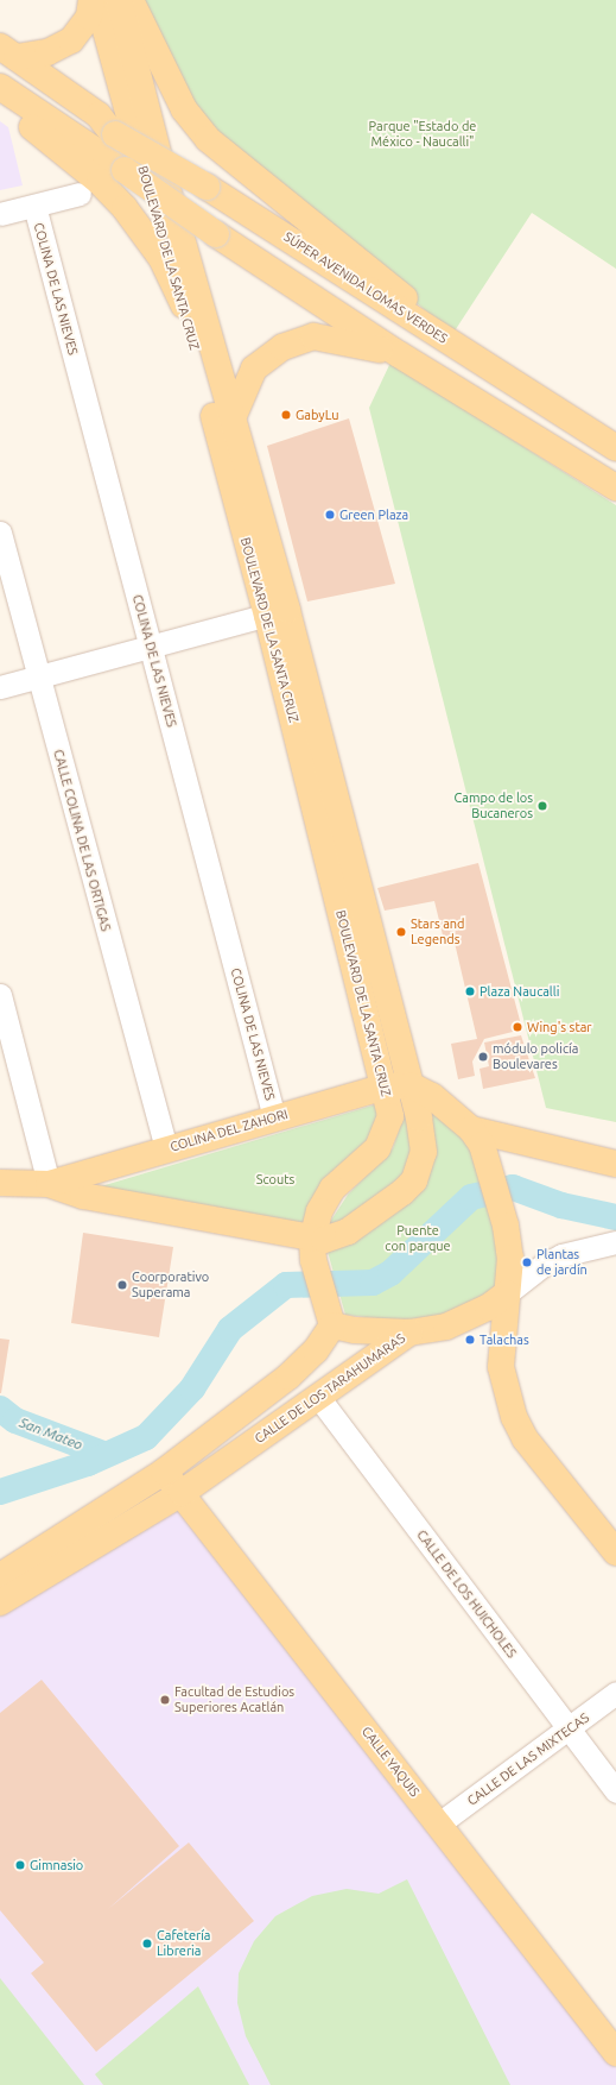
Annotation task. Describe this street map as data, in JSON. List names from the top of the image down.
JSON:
{
  "streets": {
    "main road": [
      "BOULEVARD DE LA SANTA CRUZ",
      "SÚPER AVENIDA LOMAS VERDES",
      "COLINA DEL ZAHORI",
      "CALLE DE LOS TARAHUMARAS",
      "CALLE YAQUIS"
    ],
    "street": [
      "COLINA DE LAS NIEVES",
      "CALLE COLINA DE LAS ORTIGAS",
      "CALLE DE LOS HUICHOLES",
      "CALLE DE LAS MIXTECAS"
    ]
  },
  "crossings": [
    ["BOULEVARD DE LA SANTA CRUZ", "COLINA DEL ZAHORI"],
    ["COLINA DE LAS NIEVES", "COLINA DEL ZAHORI"],
    ["CALLE COLINA DE LAS ORTIGAS", "COLINA DEL ZAHORI"],
    ["CALLE DE LOS TARAHUMARAS", "CALLE DE LOS HUICHOLES"],
    ["CALLE DE LOS TARAHUMARAS", "CALLE YAQUIS"],
    ["CALLE DE LOS HUICHOLES", "CALLE DE LAS MIXTECAS"],
    ["CALLE DE LAS MIXTECAS", "CALLE YAQUIS"]
  ],
  "water": ["San Mateo"],
  "parks": ["Parque \"Estado de México - Naucalli\"", "Scouts", "Puente con parque"],
  "places": [
    "GabyLu",
    "Green Plaza",
    "Campo de los Bucaneros",
    "Stars and Legends",
    "Plaza Naucalli",
    "Wing's star",
    "módulo policía Boulevares",
    "Plantas de jardín",
    "Coorporativo Superama",
    "Talachas",
    "Facultad de Estudios Superiores Acatlán",
    "Gimnasio",
    "Cafetería Libreria"
  ]
}
